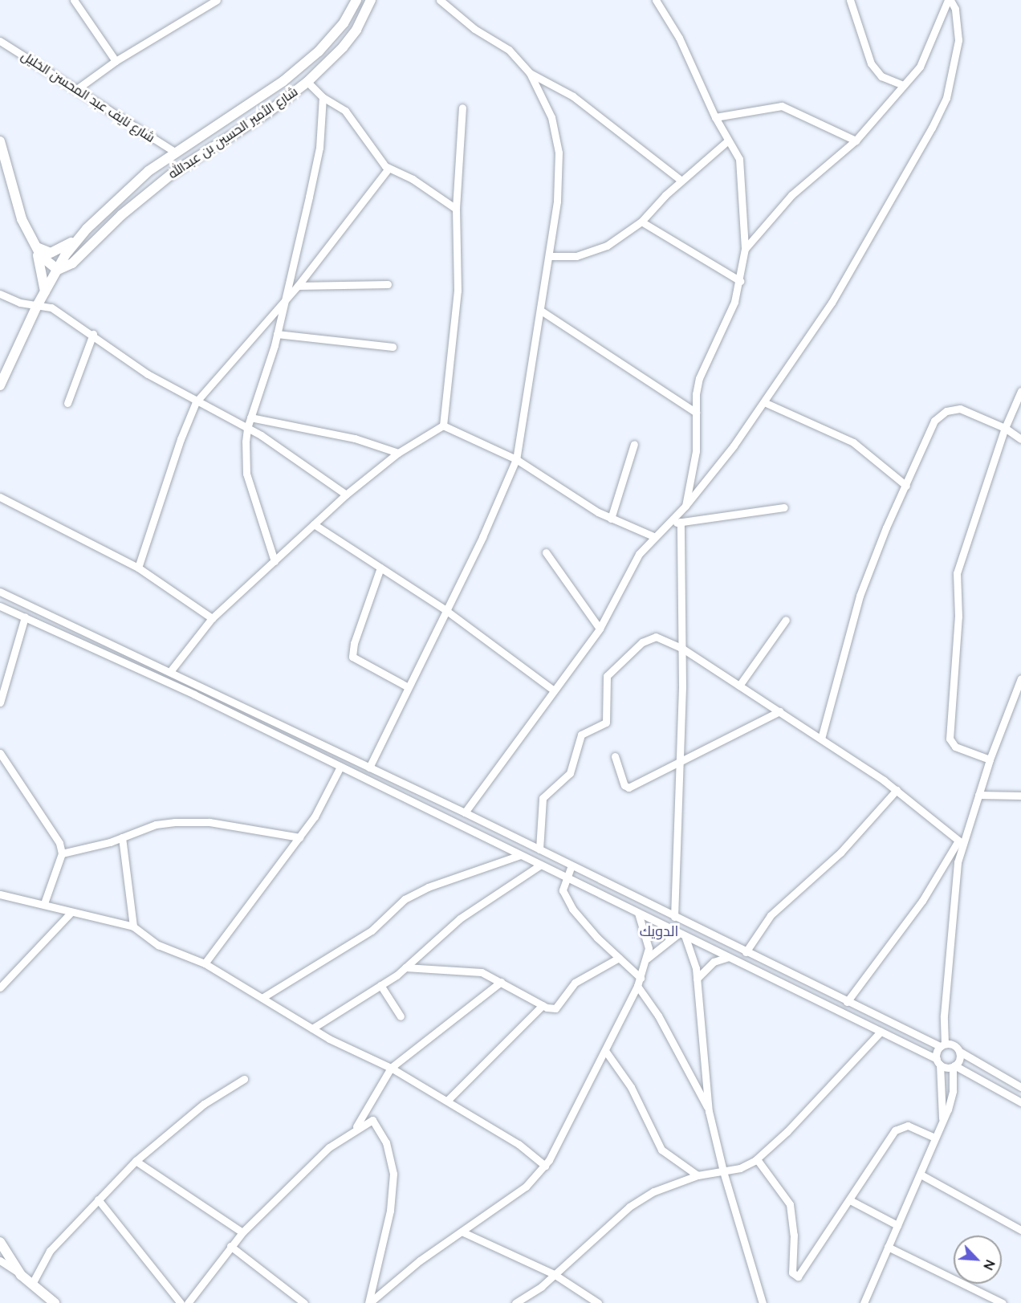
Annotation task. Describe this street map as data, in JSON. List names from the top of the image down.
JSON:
{
  "streets": {
    "street": ["شارع نايف عبد المحسن الخليل", "شارع الأمير الحسين بن عبدالله"]
  },
  "crossings": [
    ["شارع نايف عبد المحسن الخليل", "شارع الأمير الحسين بن عبدالله"]
  ],
  "districts": ["الدويك"],
  "north": "bottom right"
}
